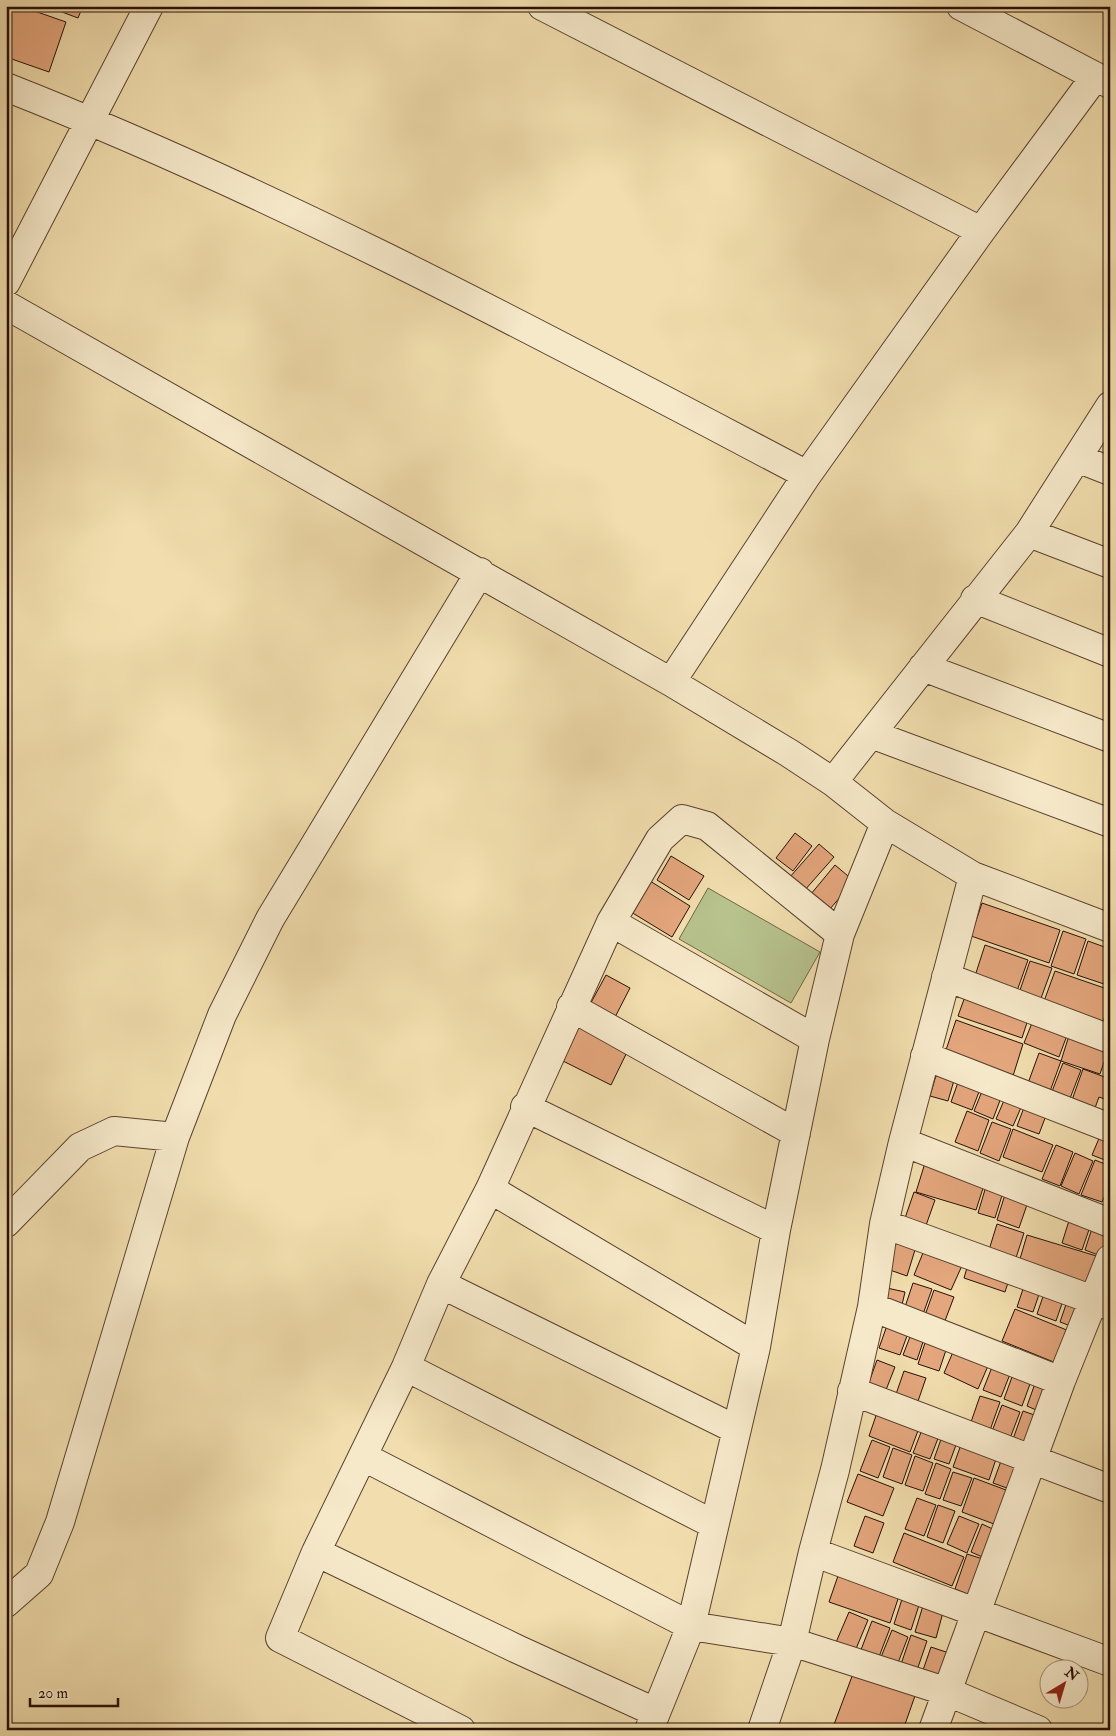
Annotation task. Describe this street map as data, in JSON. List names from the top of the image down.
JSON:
{
  "scale_bar": "20 m",
  "north": "top right"
}
